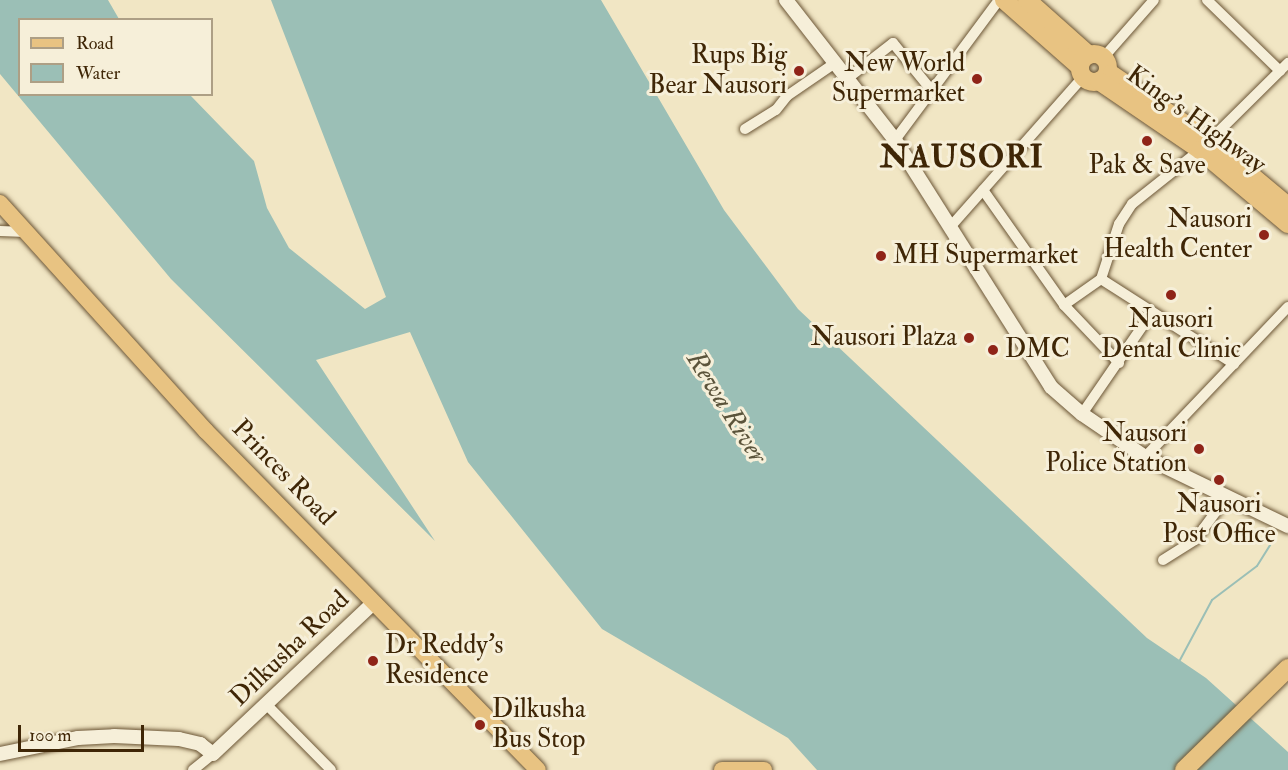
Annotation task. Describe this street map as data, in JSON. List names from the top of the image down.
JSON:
{
  "streets": {
    "highway": ["King's Highway"],
    "main road": ["Princes Road"],
    "street": ["Dilkusha Road"]
  },
  "crossings": [
    ["Princes Road", "Dilkusha Road"]
  ],
  "districts": ["NAUSORI"],
  "water": ["Rewa River"],
  "places": [
    "Rups Big Bear Nausori",
    "New World Supermarket",
    "Pak & Save",
    "Nausori Health Center",
    "MH Supermarket",
    "Nausori Dental Clinic",
    "Nausori Plaza",
    "DMC",
    "Nausori Police Station",
    "Nausori Post Office",
    "Dr Reddy's Residence",
    "Dilkusha Bus Stop"
  ],
  "legend": ["Road", "Water"],
  "scale_bar": "100 m"
}
